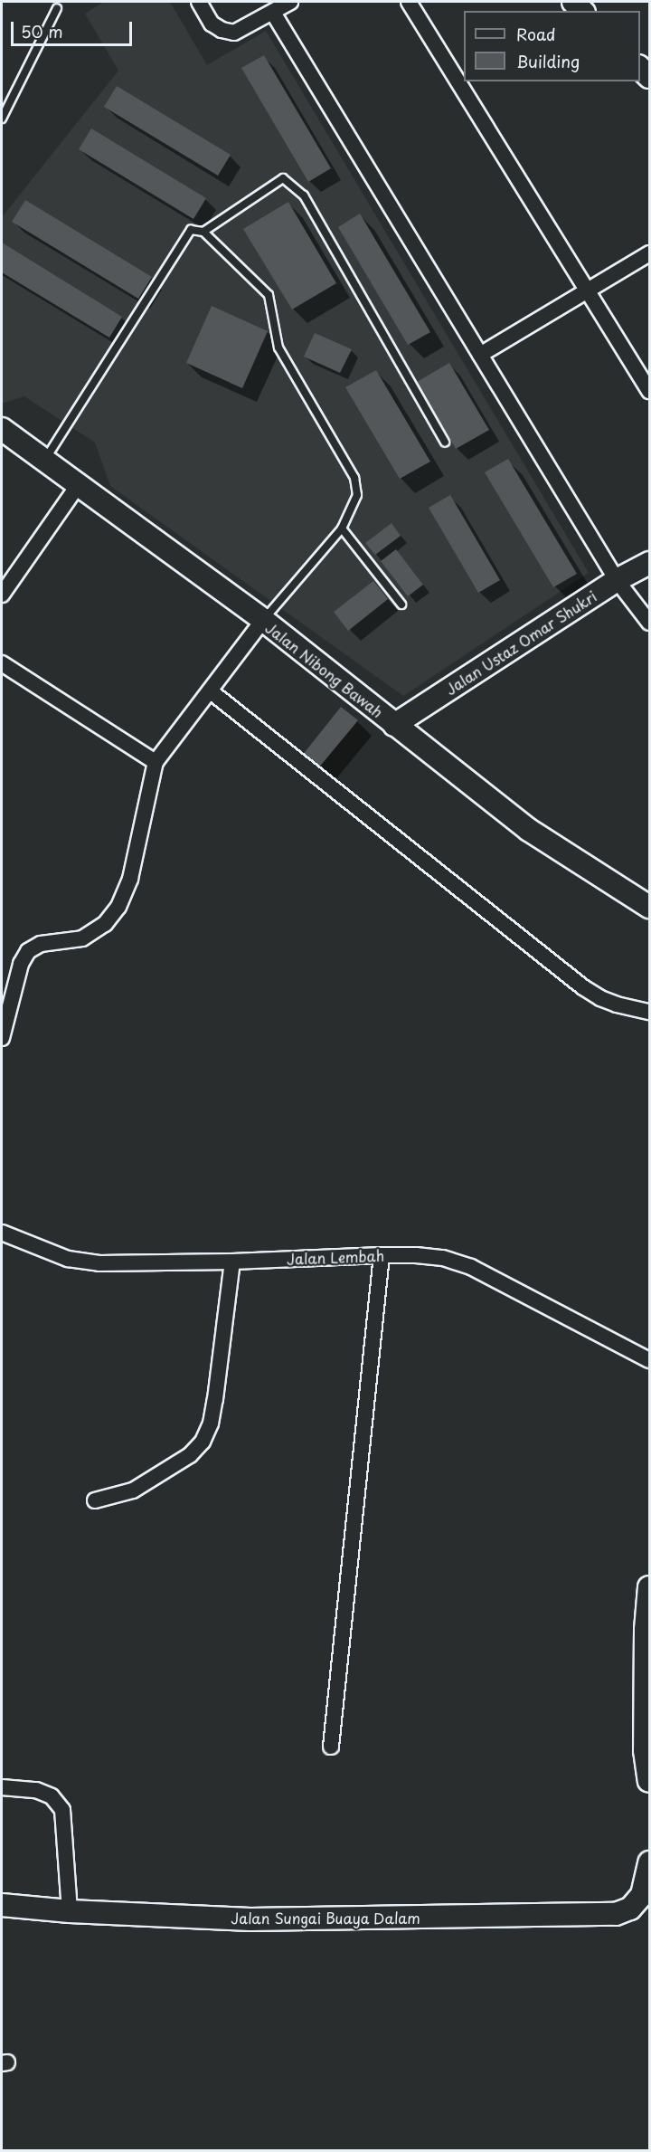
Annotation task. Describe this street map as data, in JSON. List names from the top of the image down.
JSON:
{
  "streets": {
    "street": [
      "Jalan Ustaz Omar Shukri",
      "Jalan Nibong Bawah",
      "Jalan Lembah",
      "Jalan Sungai Buaya Dalam"
    ]
  },
  "crossings": [
    ["Jalan Ustaz Omar Shukri", "Jalan Nibong Bawah"]
  ],
  "legend": ["Road", "Building"],
  "scale_bar": "50 m"
}
